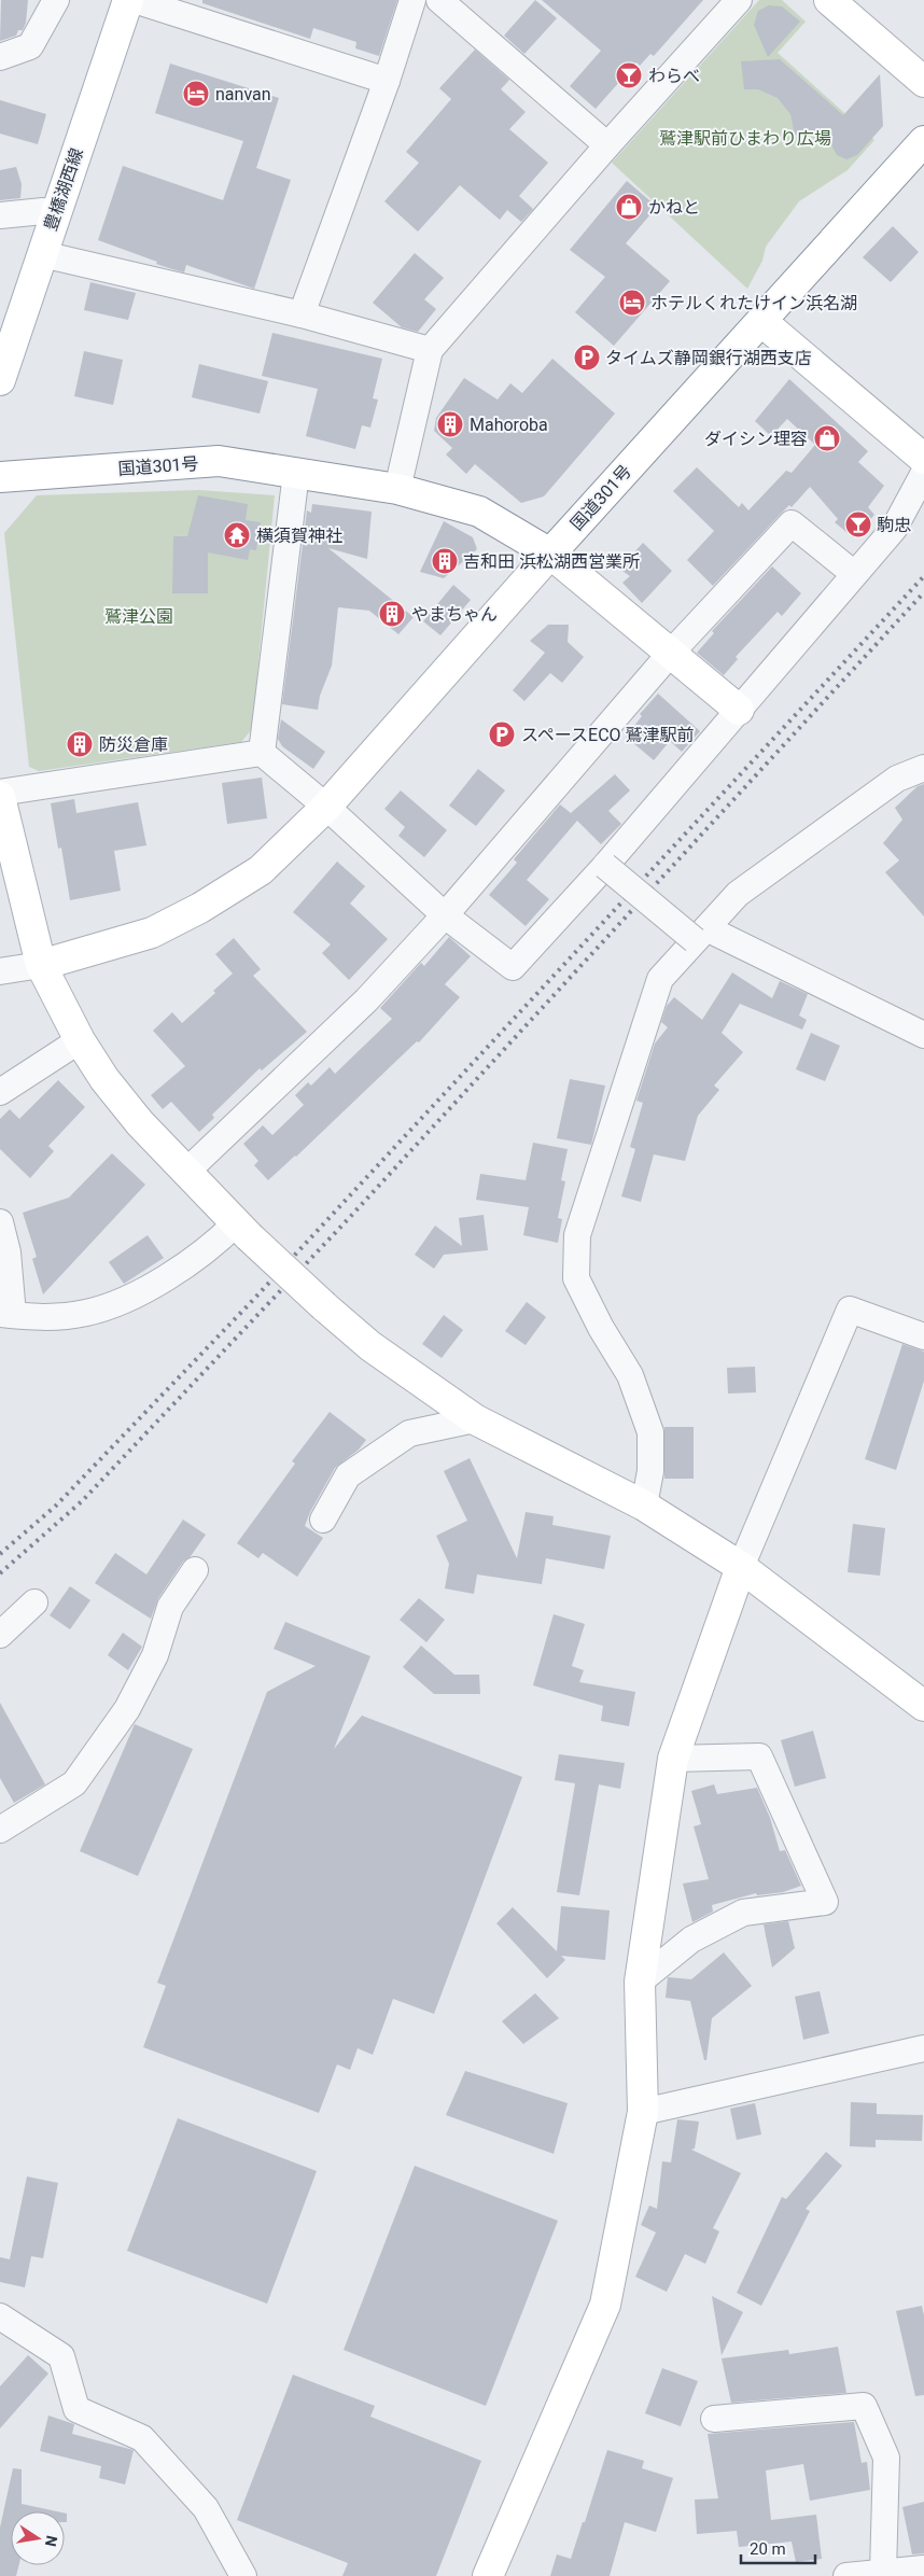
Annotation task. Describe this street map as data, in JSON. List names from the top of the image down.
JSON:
{
  "streets": {
    "main road": ["豊橋湖西線", "国道301号"]
  },
  "parks": ["鷲津駅前ひまわり広場", "鷲津公園"],
  "places": {
    "bar": ["わらべ", "駒忠"],
    "hotel": ["nanvan", "ホテルくれたけイン浜名湖"],
    "shop": ["かねと", "ダイシン理容"],
    "parking": ["タイムズ静岡銀行湖西支店", "スペースECO 鷲津駅前"],
    "building": [
      "Mahoroba",
      "吉和田 浜松湖西営業所",
      "やまちゃん",
      "防災倉庫"
    ],
    "temple": ["横須賀神社"]
  },
  "scale_bar": "20 m",
  "north": "right"
}
